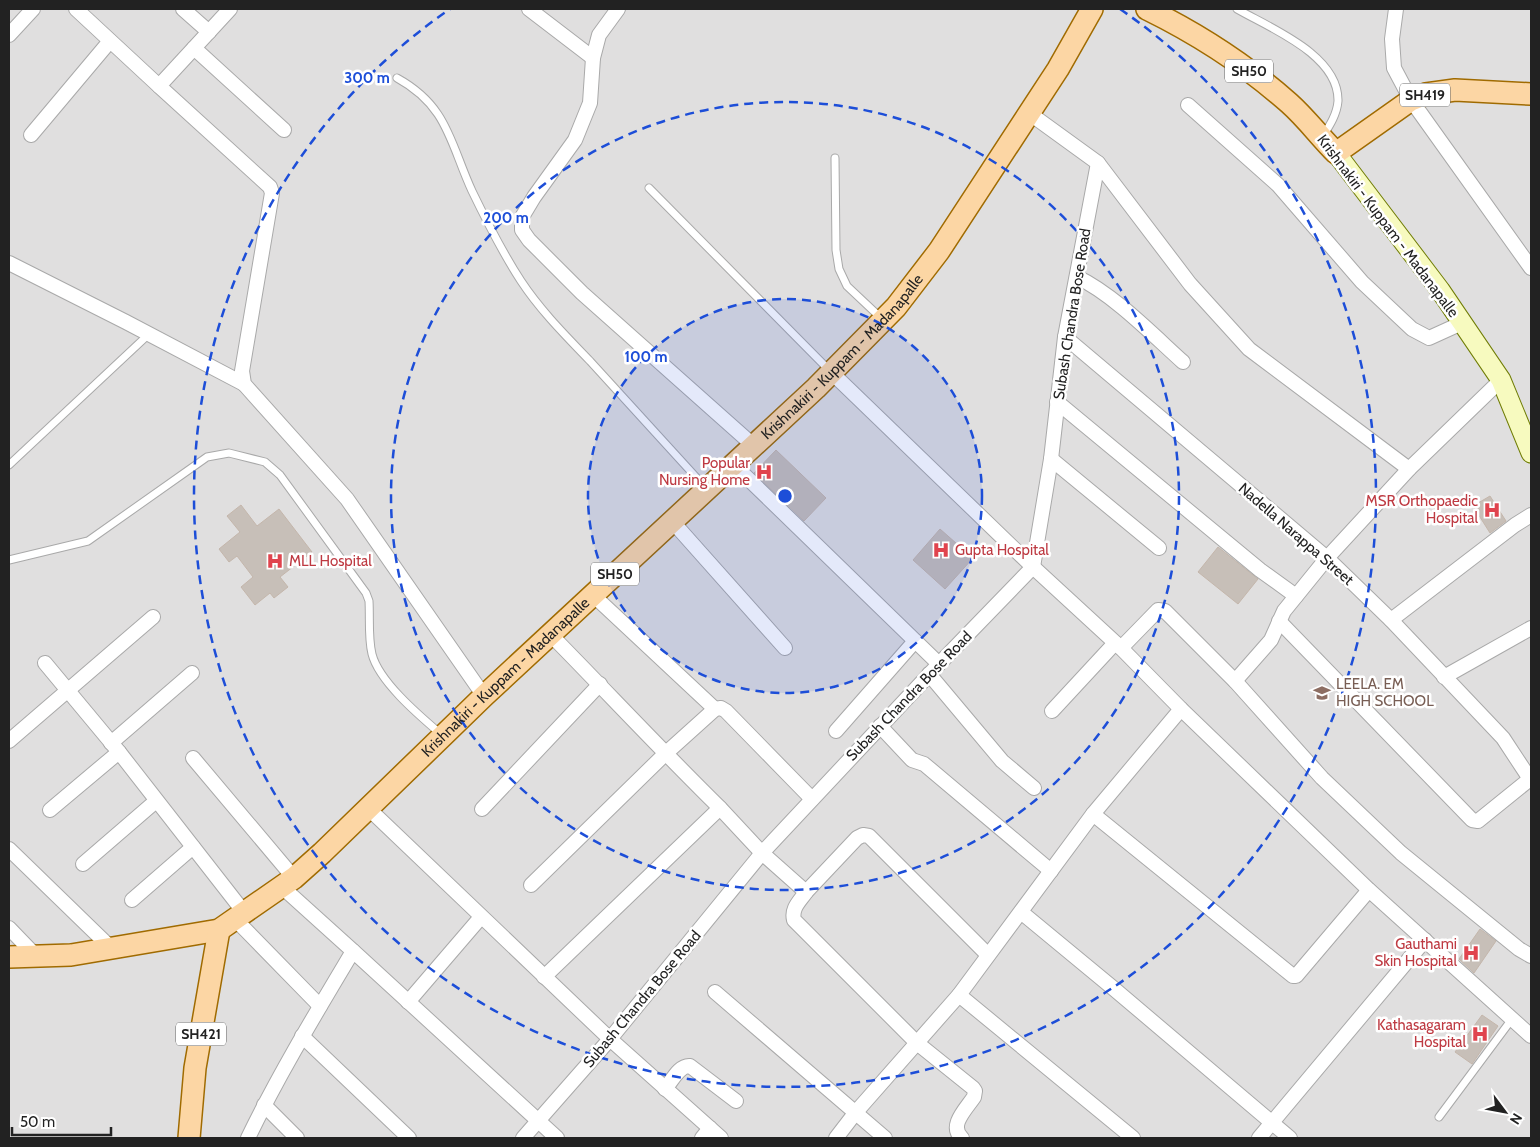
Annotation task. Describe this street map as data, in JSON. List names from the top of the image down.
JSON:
{
  "streets": {
    "main road": [
      "SH50",
      "SH419",
      "Krishnakiri - Kuppam - Madanapalle",
      "SH421"
    ],
    "street": ["Subash Chandra Bose Road", "Nadella Narappa Street"]
  },
  "crossings": [
    ["SH419", "Krishnakiri - Kuppam - Madanapalle"],
    ["Krishnakiri - Kuppam - Madanapalle", "SH421"],
    ["Subash Chandra Bose Road", "Nadella Narappa Street"]
  ],
  "places": {
    "hospital": [
      "Popular Nursing Home",
      "MSR Orthopaedic Hospital",
      "Gupta Hospital",
      "MLL Hospital",
      "Gauthami Skin Hospital",
      "Kathasagaram Hospital"
    ],
    "school or university": ["LEELA. EM HIGH SCHOOL"]
  },
  "scale_bar": "50 m",
  "north": "bottom right",
  "rings": ["300 m", "200 m", "100 m"]
}
